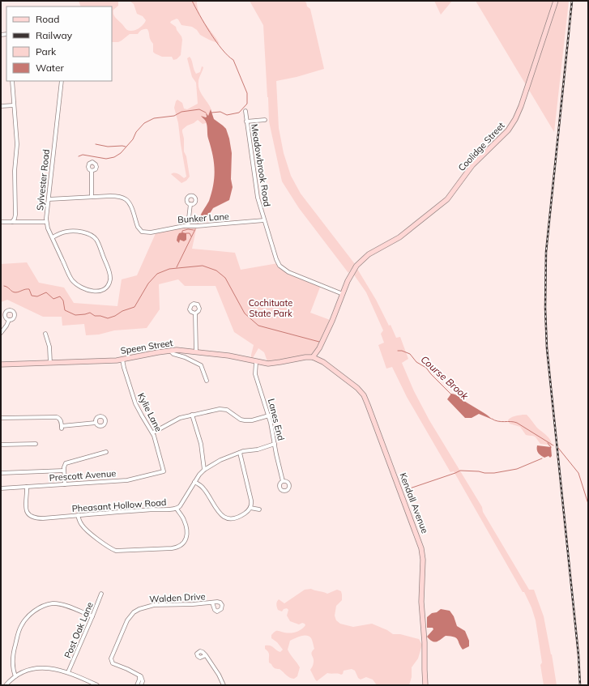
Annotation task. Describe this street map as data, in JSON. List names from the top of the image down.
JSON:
{
  "streets": {
    "main road": ["Coolidge Street", "Speen Street", "Kendall Avenue"],
    "street": [
      "Meadowbrook Road",
      "Sylvester Road",
      "Bunker Lane",
      "Kylie Lane",
      "Lanes End",
      "Prescott Avenue",
      "Pheasant Hollow Road",
      "Walden Drive",
      "Post Oak Lane"
    ]
  },
  "crossings": [
    ["Coolidge Street", "Meadowbrook Road"],
    ["Coolidge Street", "Speen Street"],
    ["Coolidge Street", "Kendall Avenue"],
    ["Meadowbrook Road", "Bunker Lane"],
    ["Sylvester Road", "Bunker Lane"],
    ["Speen Street", "Kylie Lane"],
    ["Speen Street", "Lanes End"],
    ["Speen Street", "Kendall Avenue"],
    ["Kylie Lane", "Prescott Avenue"],
    ["Lanes End", "Pheasant Hollow Road"],
    ["Prescott Avenue", "Pheasant Hollow Road"]
  ],
  "water": ["Course Brook"],
  "parks": ["Cochituate State Park"],
  "legend": [
    "Road",
    "Railway",
    "Park",
    "Water"
  ]
}
